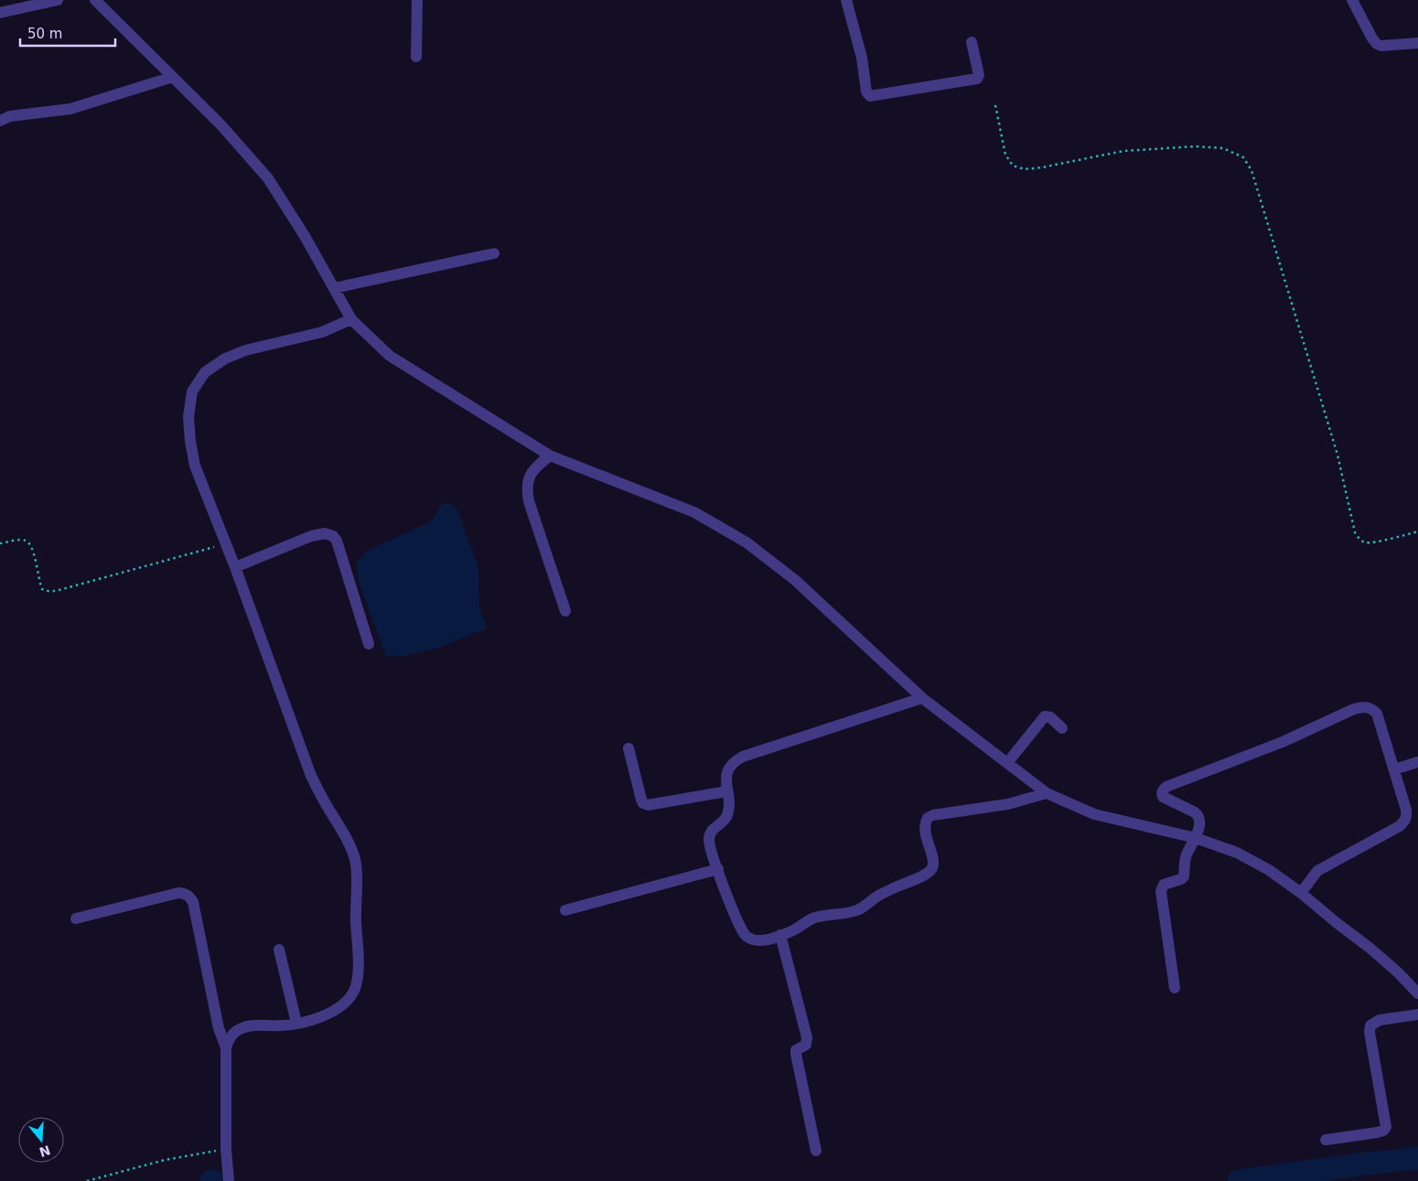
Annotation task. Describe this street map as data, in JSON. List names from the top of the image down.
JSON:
{
  "scale_bar": "50 m",
  "north": "bottom"
}
